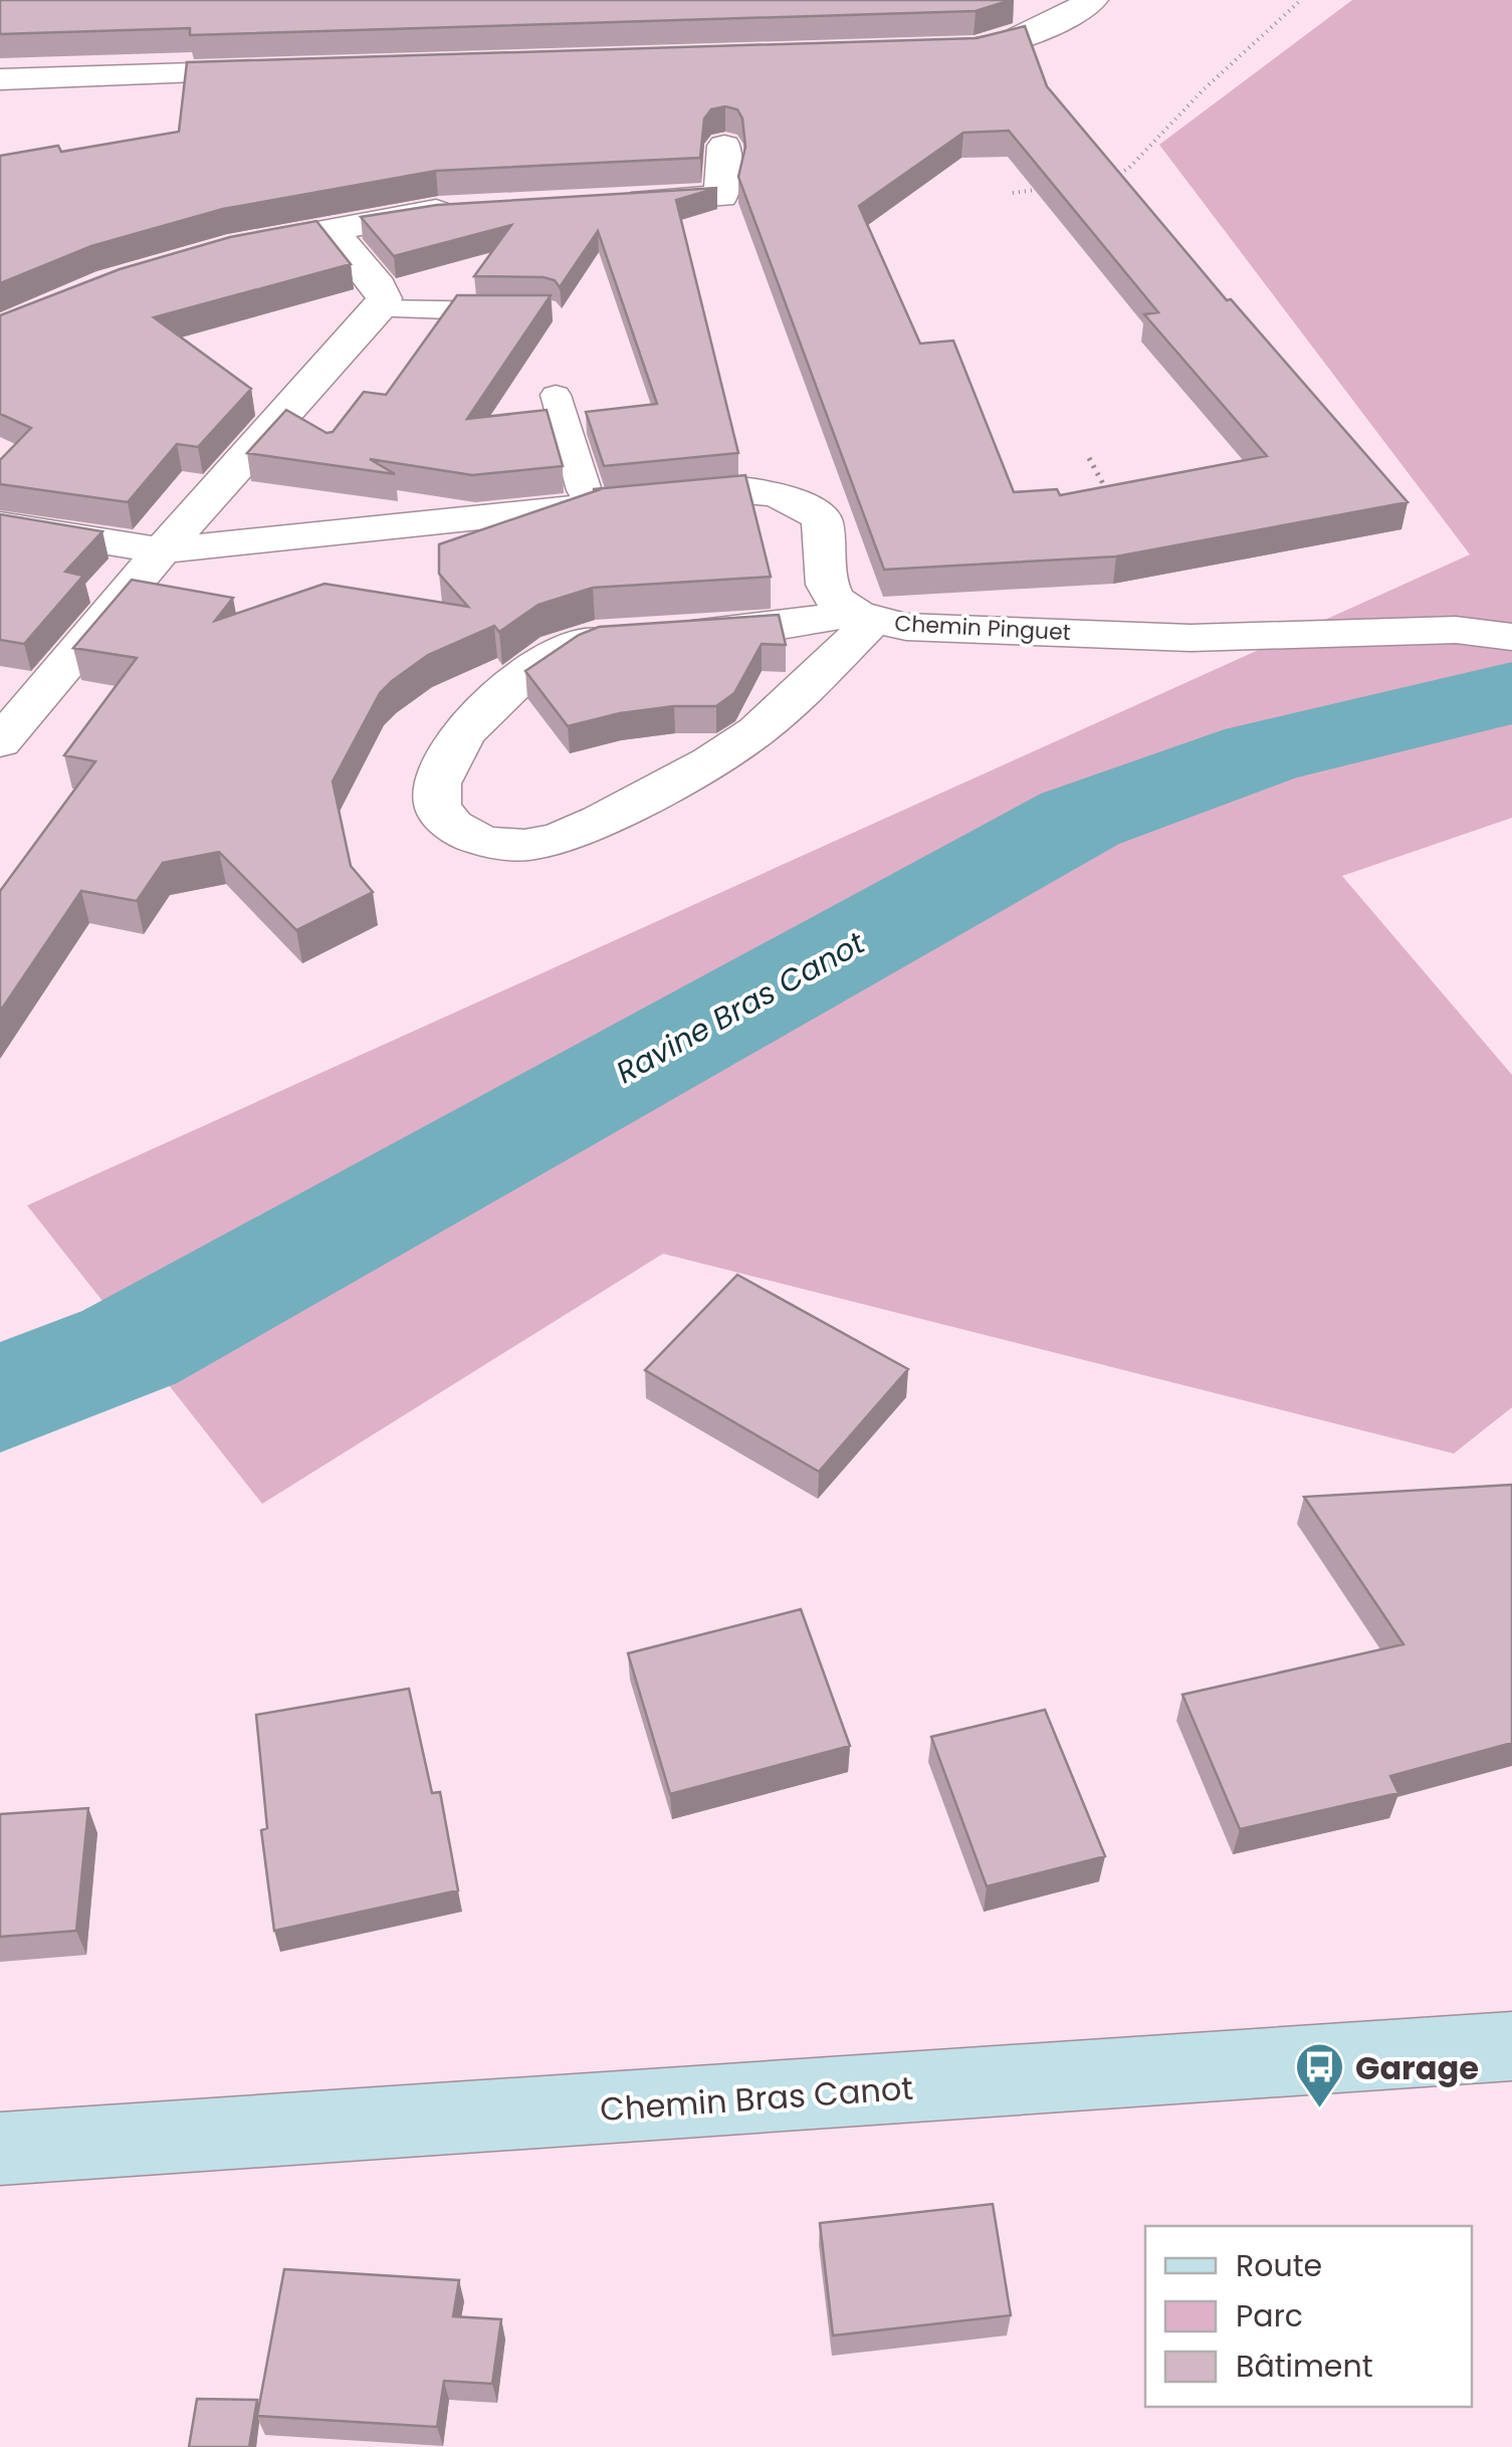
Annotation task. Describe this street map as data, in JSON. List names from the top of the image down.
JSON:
{
  "streets": {
    "street": ["Chemin Pinguet", "Chemin Bras Canot"]
  },
  "water": ["Ravine Bras Canot"],
  "places": {
    "bus stop": ["Garage"]
  },
  "legend": ["Route", "Parc", "Bâtiment"]
}
